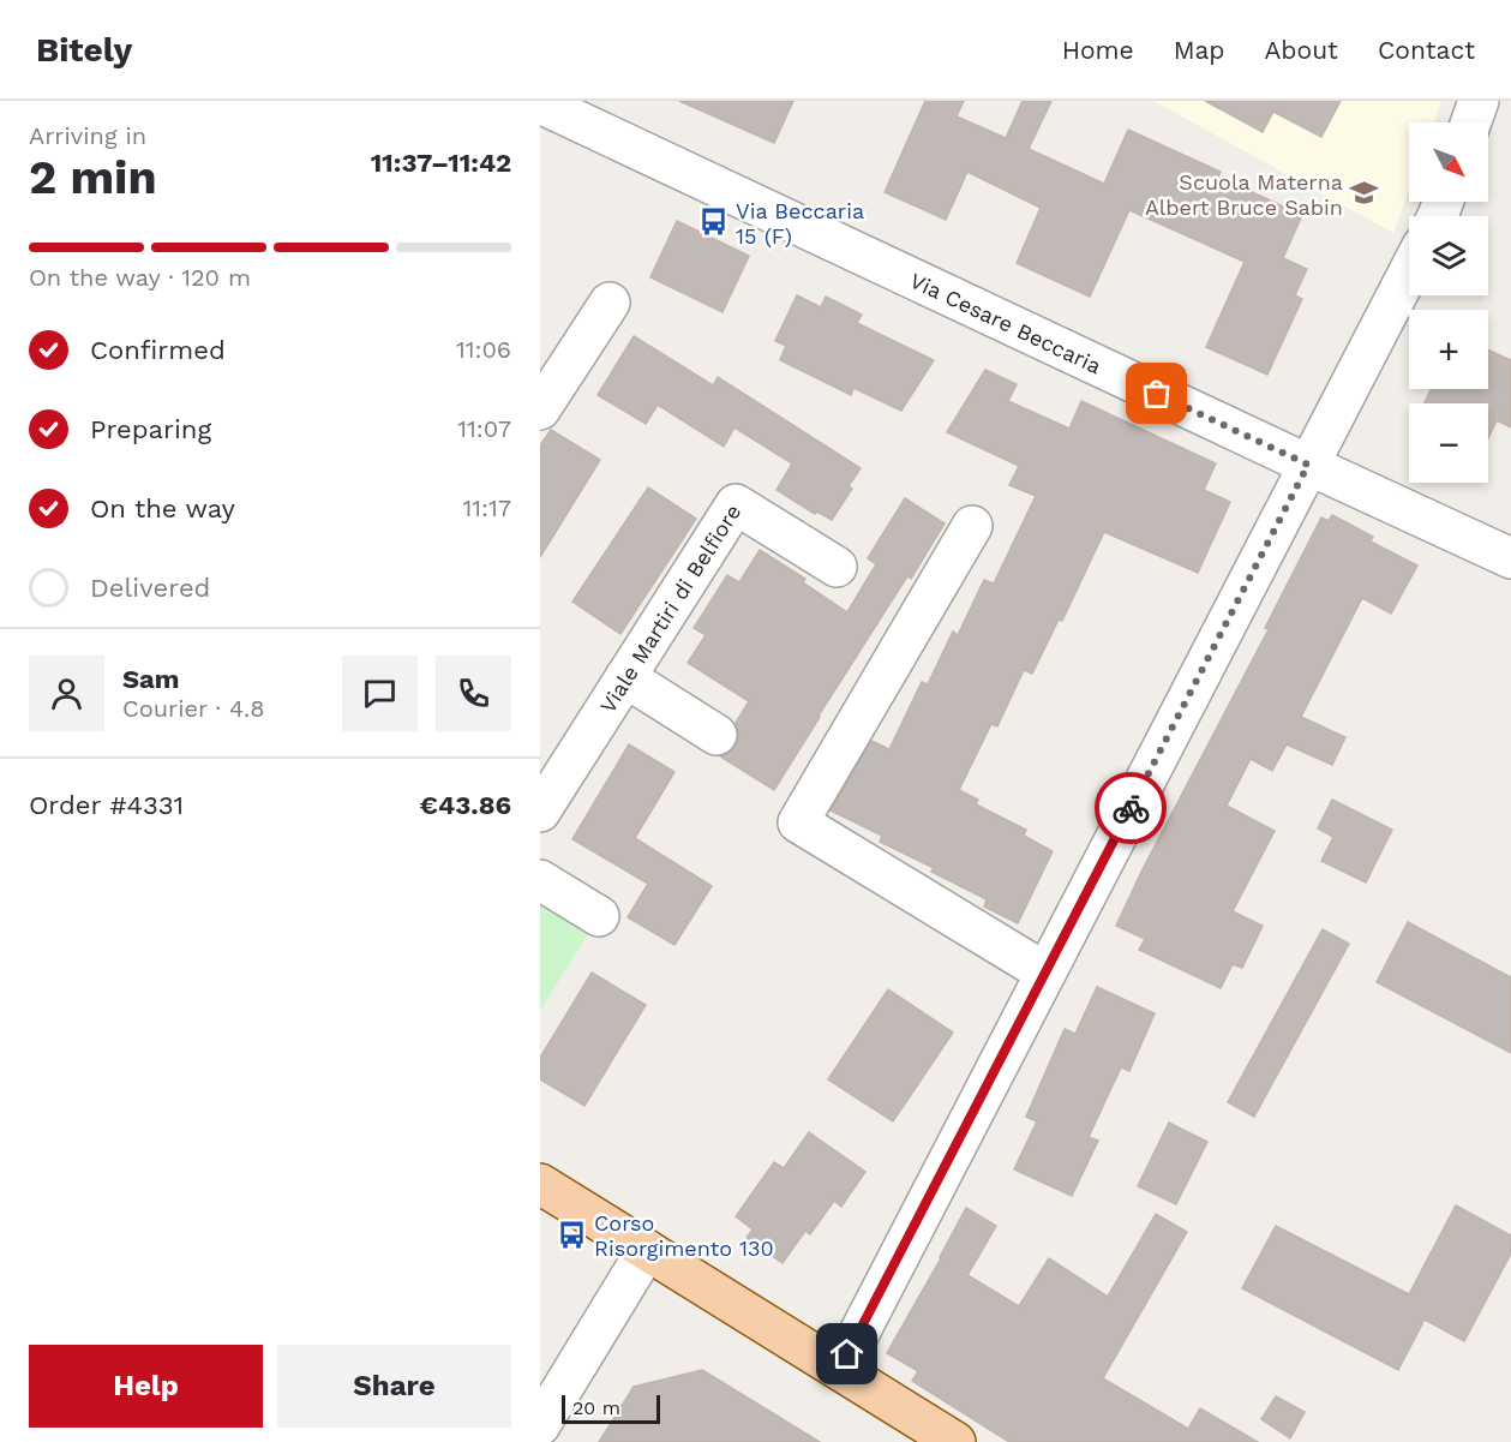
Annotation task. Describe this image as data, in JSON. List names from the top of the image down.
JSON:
{
  "streets": {
    "street": ["Via Cesare Beccaria", "Viale Martiri di Belfiore"]
  },
  "places": {
    "school or university": ["Scuola Materna Albert Bruce Sabin"],
    "bus stop": ["Via Beccaria 15 (F)", "Corso Risorgimento 130"]
  },
  "scale_bar": "20 m",
  "north": "bottom right",
  "page": {
    "header": "Bitely",
    "nav": [
      "Home",
      "Map",
      "About",
      "Contact"
    ],
    "heading": ["2 min", "Arriving in", "11:37–11:42"],
    "panel": [
      "Sam",
      "Courier · 4.8",
      "Order #4331",
      "€43.86"
    ],
    "map_buttons": ["+", "−"],
    "bar": "On the way · 120 m",
    "list": [
      ["Confirmed", "11:06"],
      ["Preparing", "11:07"],
      ["On the way", "11:17"],
      "Delivered"
    ],
    "buttons": ["Help", "Share"],
    "scale": "20 m"
  }
}
